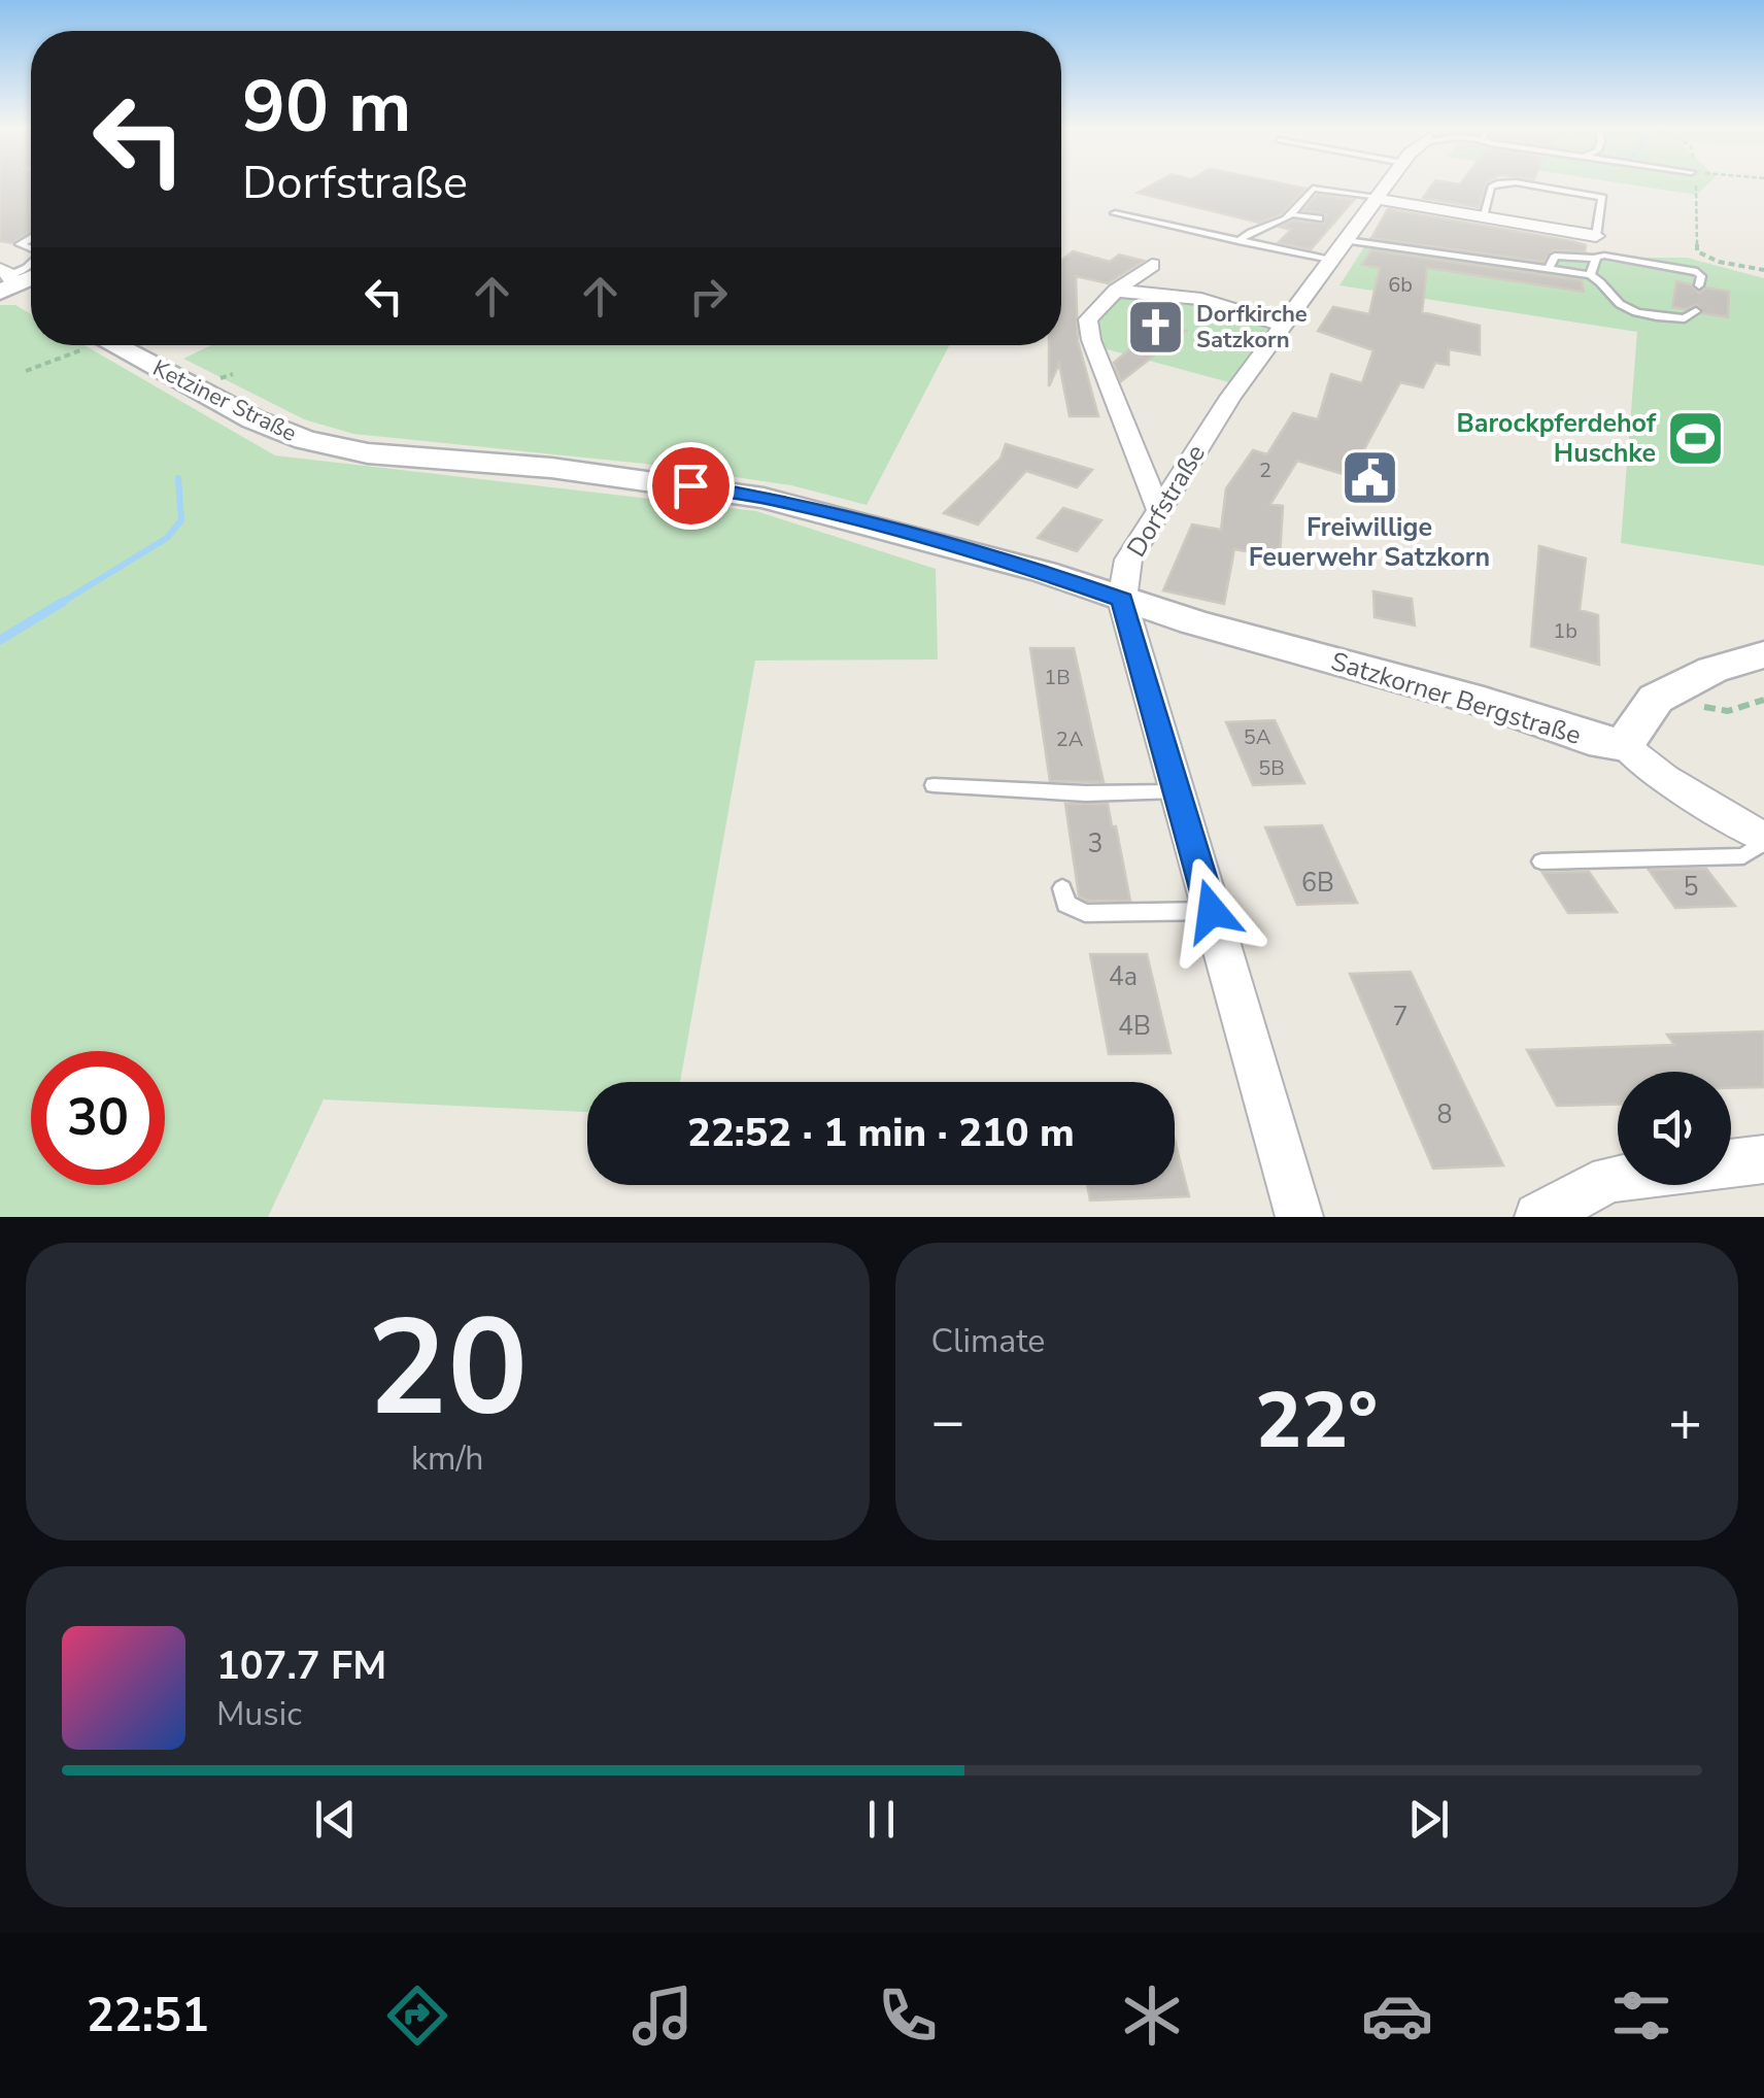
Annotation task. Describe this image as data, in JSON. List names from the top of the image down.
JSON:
{
  "streets": {
    "street": ["Ketziner Straße", "Dorfstraße", "Satzkorner Bergstraße"]
  },
  "crossings": [
    ["Ketziner Straße", "Dorfstraße"],
    ["Ketziner Straße", "Satzkorner Bergstraße"],
    ["Dorfstraße", "Satzkorner Bergstraße"]
  ],
  "places": {
    "church": ["Dorfkirche Satzkorn"],
    "sports": ["Barockpferdehof Huschke"],
    "public building": ["Freiwillige Feuerwehr Satzkorn"]
  },
  "house_numbers": [
    "6b",
    "2",
    "1b",
    "1B",
    "5A",
    "2A",
    "5B",
    "3",
    "6B",
    "5",
    "4a",
    "7",
    "4B",
    "8"
  ],
  "page": {
    "turn": ["90 m", "Dorfstraße"],
    "limit": "30",
    "trip": "22:52 · 1 min · 210 m",
    "tile": [
      ["20", "km/h"],
      "Climate"
    ],
    "heat": ["−", "22°", "+"],
    "song": ["107.7 FM", "Music"],
    "tabs": "22:51"
  }
}
